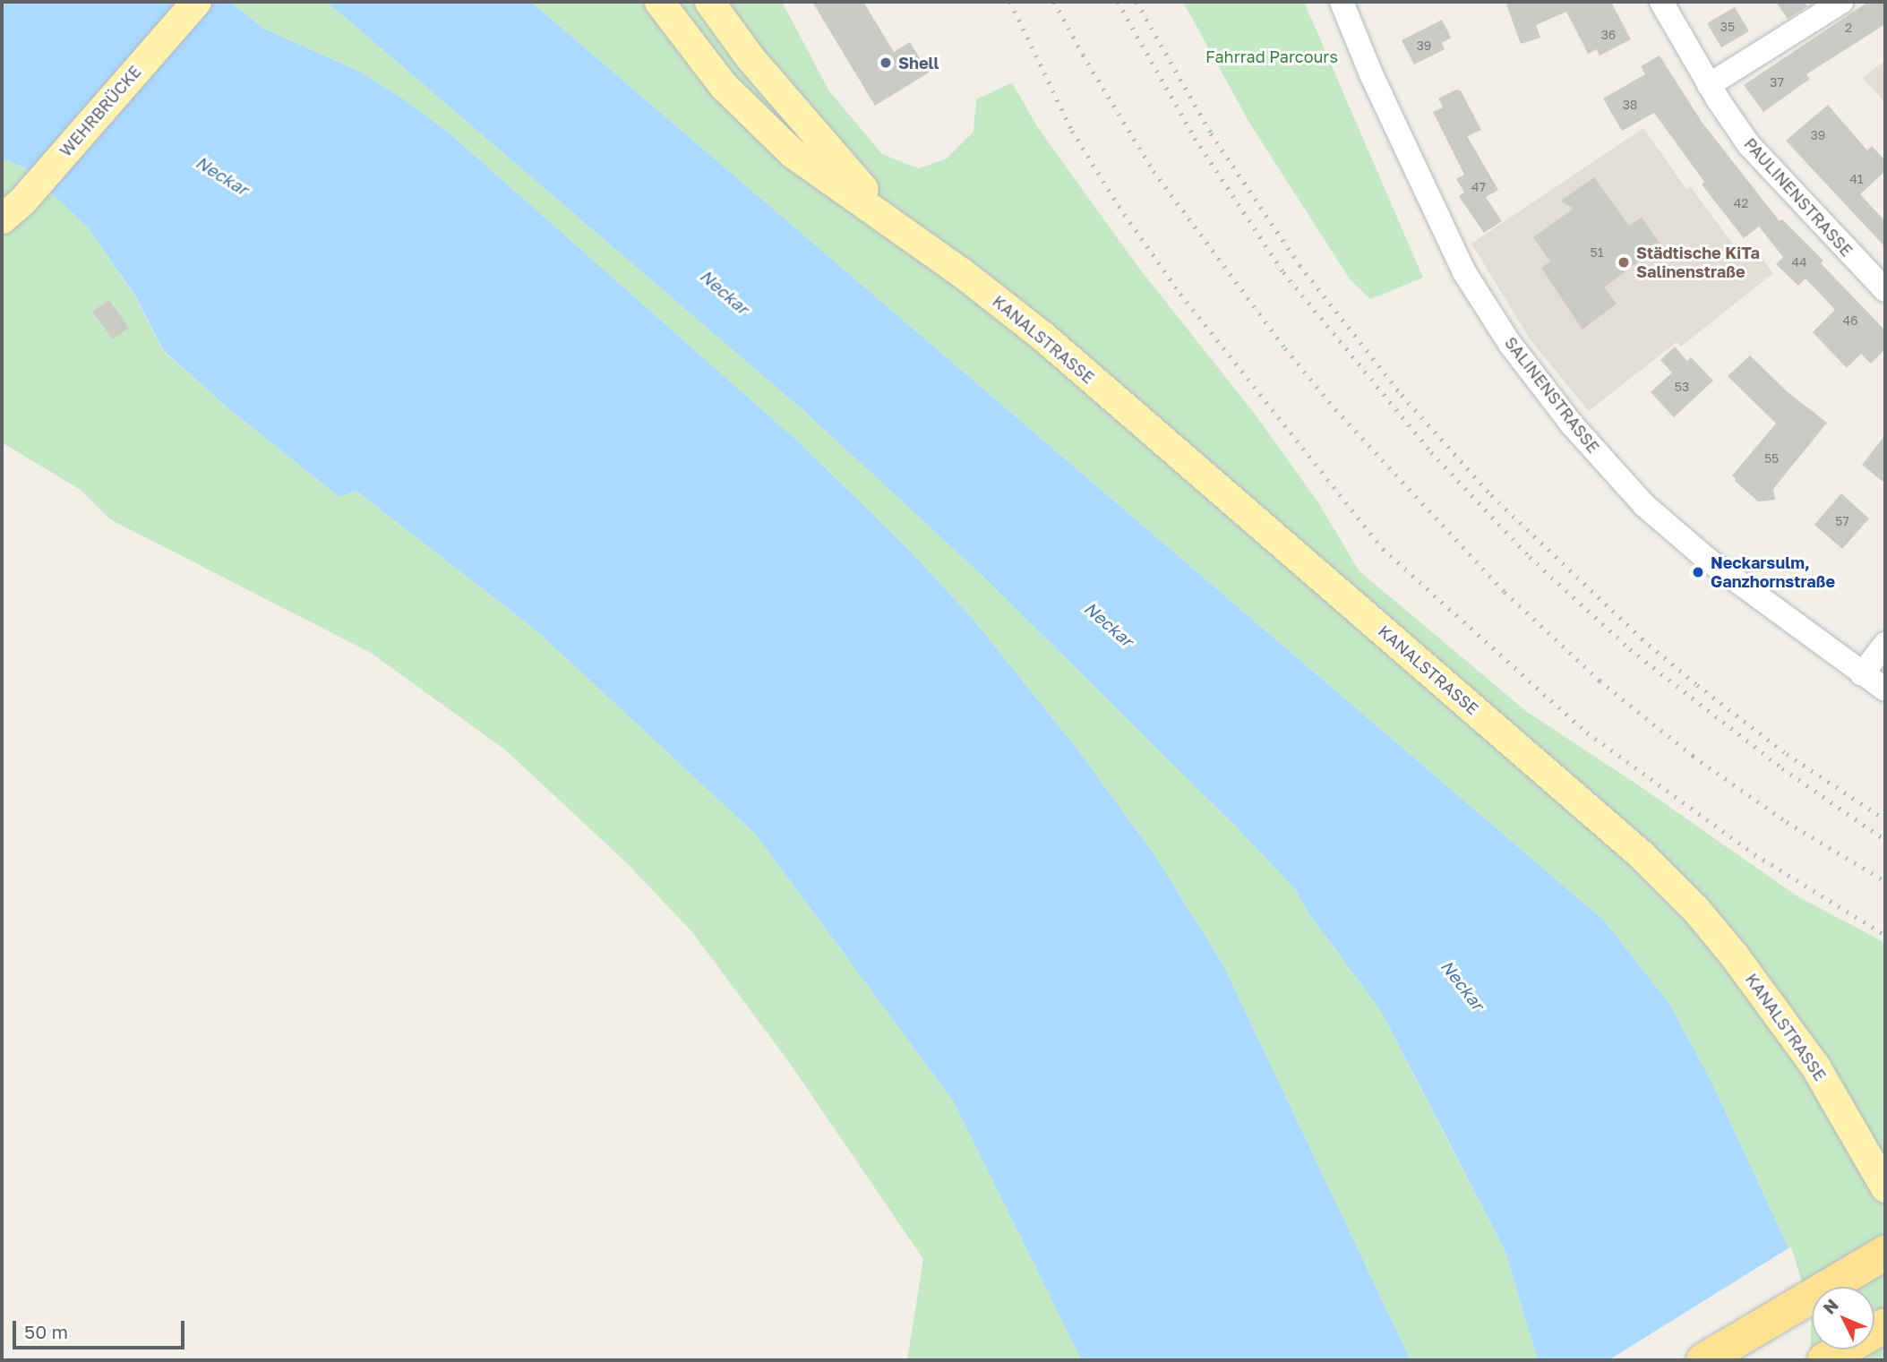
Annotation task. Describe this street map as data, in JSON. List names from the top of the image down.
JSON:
{
  "streets": {
    "main road": ["WEHRBRÜCKE", "KANALSTRASSE"],
    "street": ["PAULINENSTRASSE", "SALINENSTRASSE"]
  },
  "water": ["Neckar"],
  "parks": ["Fahrrad Parcours"],
  "places": ["Shell", "Städtische KiTa Salinenstraße", "Neckarsulm, Ganzhornstraße"],
  "house_numbers": [
    "35",
    "2",
    "36",
    "39",
    "37",
    "38",
    "39",
    "41",
    "47",
    "42",
    "51",
    "44",
    "46",
    "53",
    "55",
    "57"
  ],
  "scale_bar": "50 m",
  "north": "top left"
}
